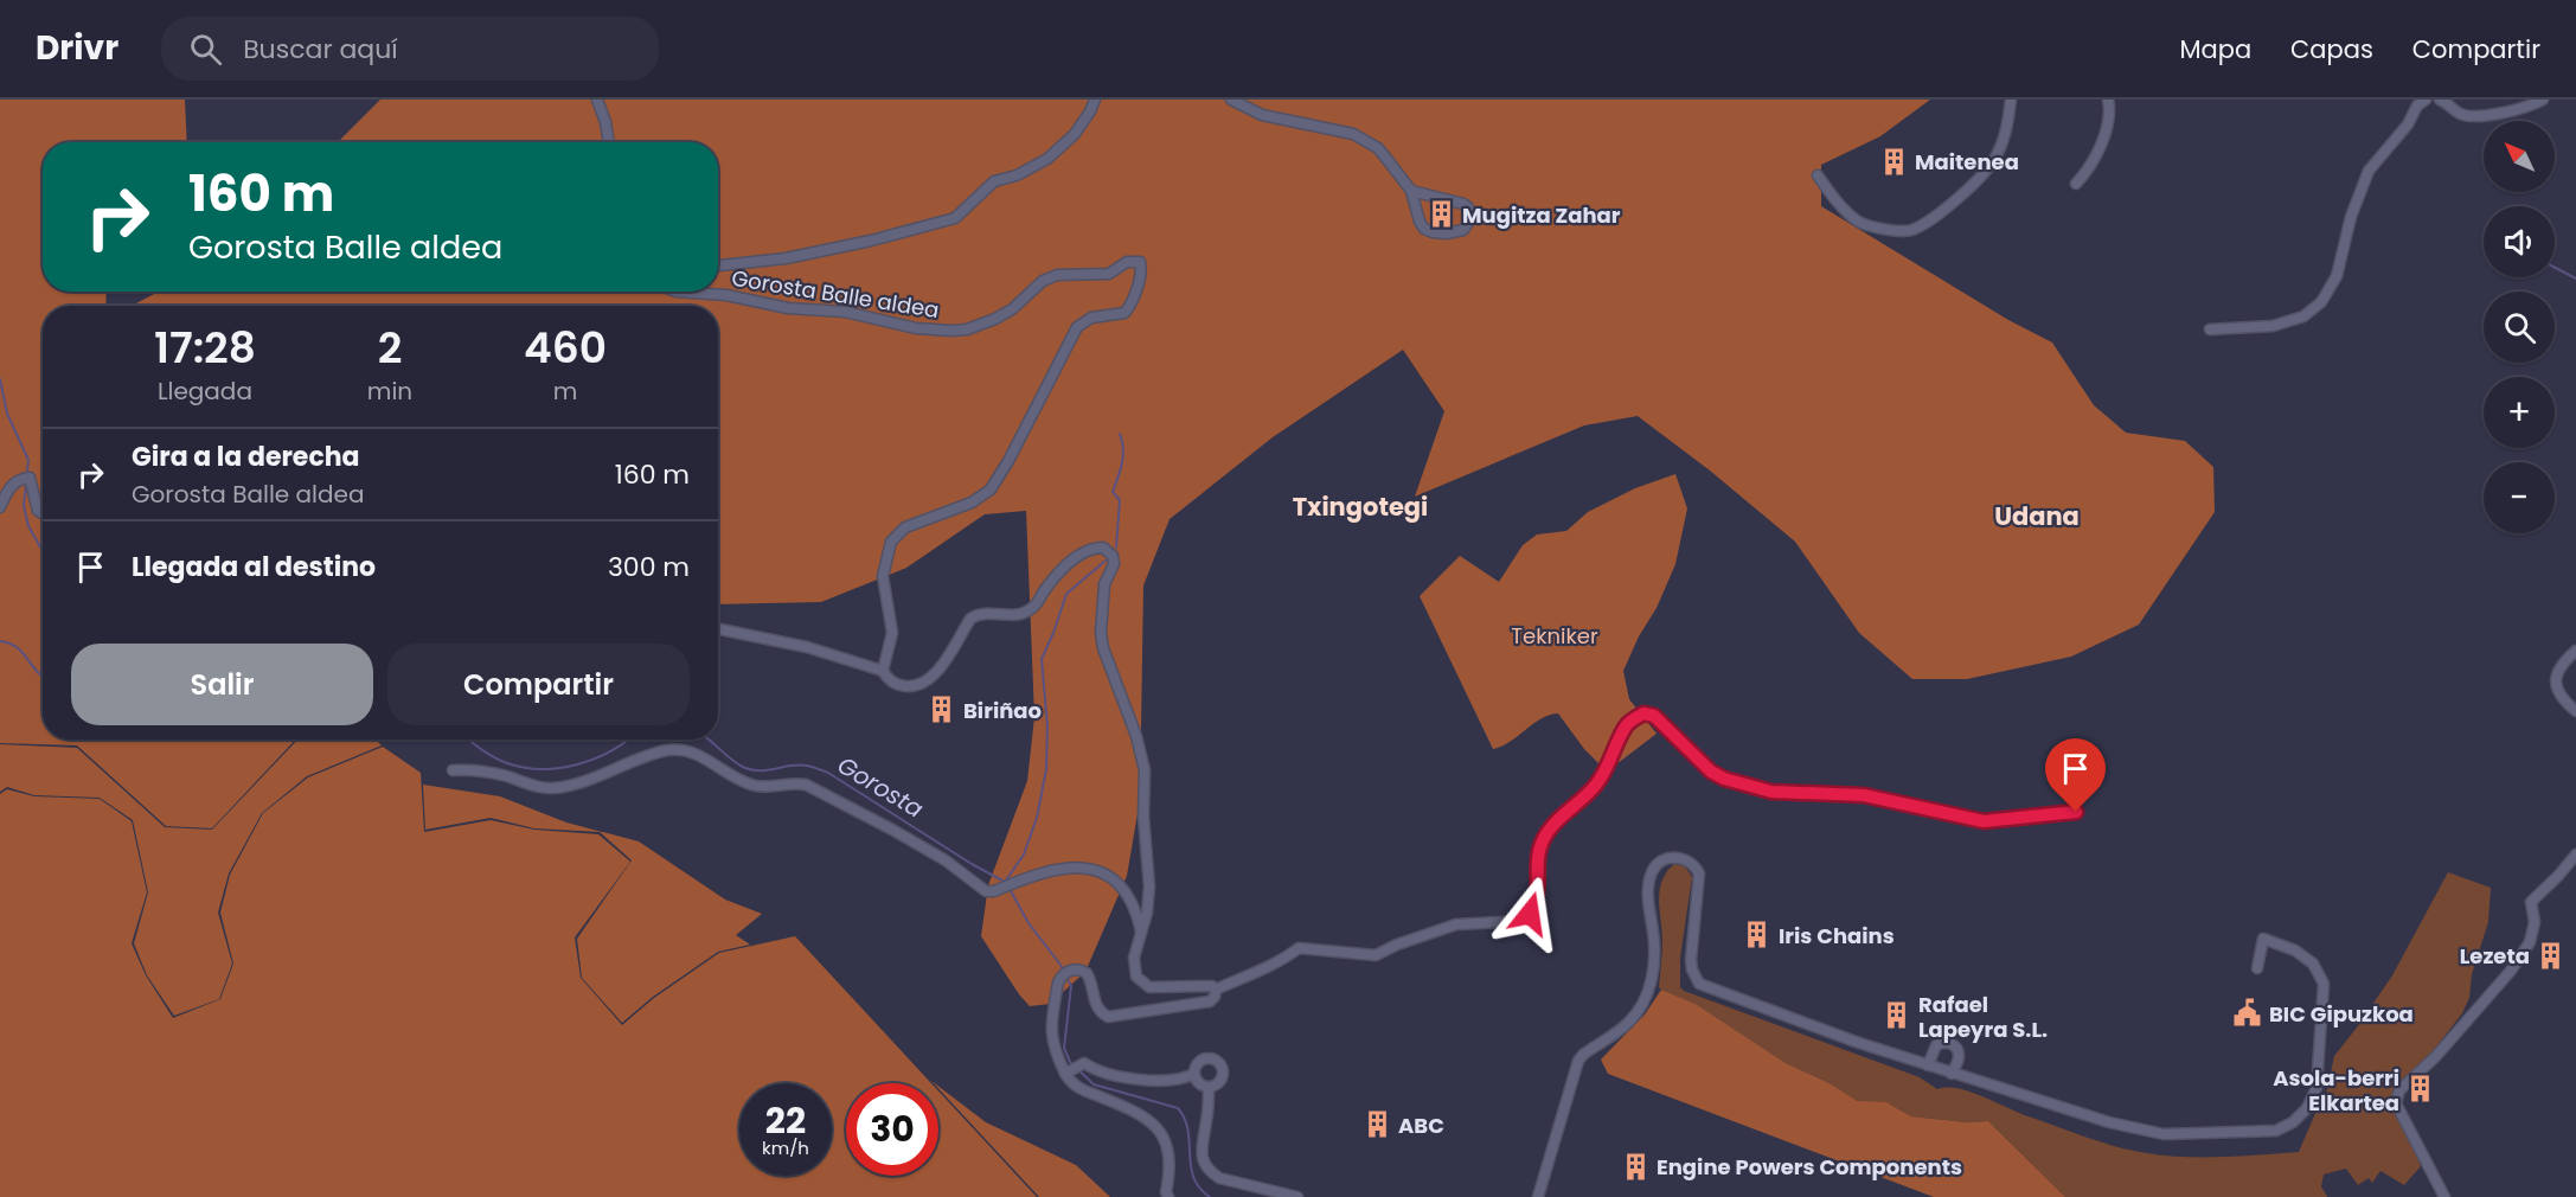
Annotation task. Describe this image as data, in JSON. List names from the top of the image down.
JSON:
{
  "streets": {
    "street": ["Gorosta Balle aldea"]
  },
  "districts": ["Txingotegi", "Udana"],
  "water": ["Gorosta"],
  "parks": ["Tekniker"],
  "places": {
    "building": [
      "Maitenea",
      "Mugitza Zahar",
      "Biriñao",
      "Iris Chains",
      "Lezeta",
      "Rafael Lapeyra S.L.",
      "Asola-berri Elkartea",
      "ABC",
      "Engine Powers Components"
    ],
    "public building": ["BIC Gipuzkoa"]
  },
  "north": "top left",
  "page": {
    "header": "Drivr",
    "search": "Buscar aquí",
    "nav": ["Mapa", "Capas", "Compartir"],
    "map_buttons": ["+", "−"],
    "turn": ["160 m", "Gorosta Balle aldea"],
    "eta": [
      "17:28",
      "Llegada",
      "2",
      "min",
      "460",
      "m"
    ],
    "list": [
      {
        "name": "Gira a la derecha",
        "note": "Gorosta Balle aldea",
        "value": "160 m"
      },
      {
        "name": "Llegada al destino",
        "value": "300 m"
      }
    ],
    "buttons": ["Salir", "Compartir"],
    "speed": "22 km/h",
    "limit": "30"
  }
}
